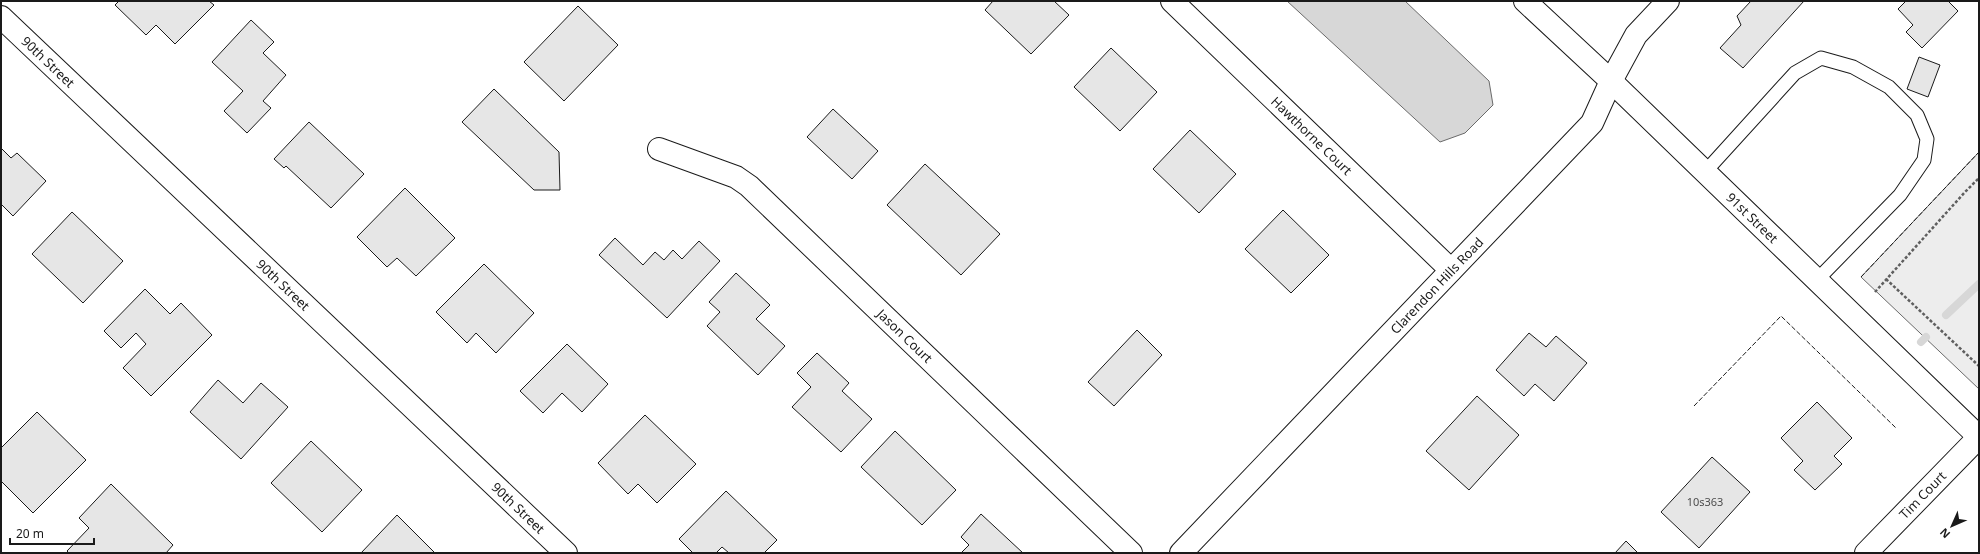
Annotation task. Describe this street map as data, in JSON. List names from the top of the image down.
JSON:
{
  "streets": {
    "street": [
      "90th Street",
      "Hawthorne Court",
      "91st Street",
      "Clarendon Hills Road",
      "Jason Court",
      "Tim Court"
    ]
  },
  "crossings": [
    ["Hawthorne Court", "Clarendon Hills Road"],
    ["91st Street", "Clarendon Hills Road"],
    ["91st Street", "Tim Court"]
  ],
  "house_numbers": ["10s363"],
  "scale_bar": "20 m",
  "north": "bottom left"
}
